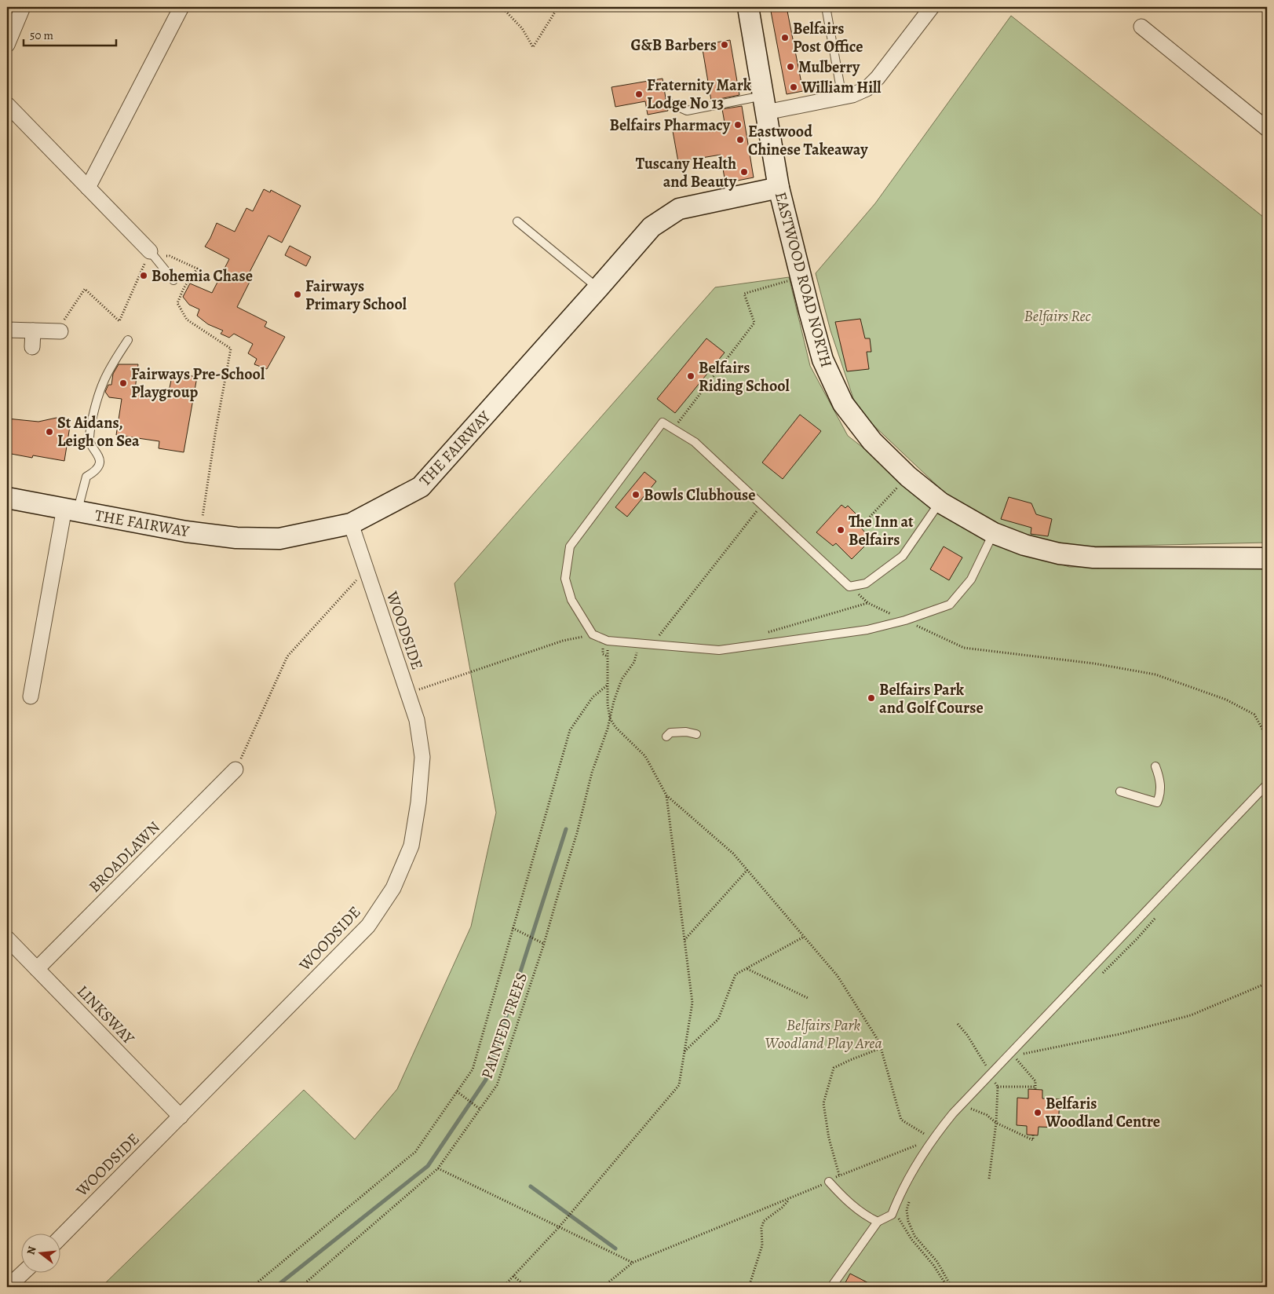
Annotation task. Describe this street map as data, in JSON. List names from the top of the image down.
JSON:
{
  "streets": {
    "street": [
      "EASTWOOD ROAD NORTH",
      "THE FAIRWAY",
      "WOODSIDE",
      "BROADLAWN",
      "LINKSWAY"
    ],
    "path": ["PAINTED TREES"]
  },
  "crossings": [
    ["EASTWOOD ROAD NORTH", "THE FAIRWAY"],
    ["THE FAIRWAY", "WOODSIDE"],
    ["WOODSIDE", "LINKSWAY"],
    ["BROADLAWN", "LINKSWAY"]
  ],
  "parks": ["Belfairs Rec", "Belfairs Park Woodland Play Area"],
  "places": [
    "Belfairs Post Office",
    "G&B Barbers",
    "Mulberry",
    "William Hill",
    "Fraternity Mark Lodge No 13",
    "Belfairs Pharmacy",
    "Eastwood Chinese Takeaway",
    "Tuscany Health and Beauty",
    "Bohemia Chase",
    "Fairways Primary School",
    "Belfairs Riding School",
    "Fairways Pre-School Playgroup",
    "St Aidans, Leigh on Sea",
    "Bowls Clubhouse",
    "The Inn at Belfairs",
    "Belfairs Park and Golf Course",
    "Belfaris Woodland Centre"
  ],
  "scale_bar": "50 m",
  "north": "left"
}
